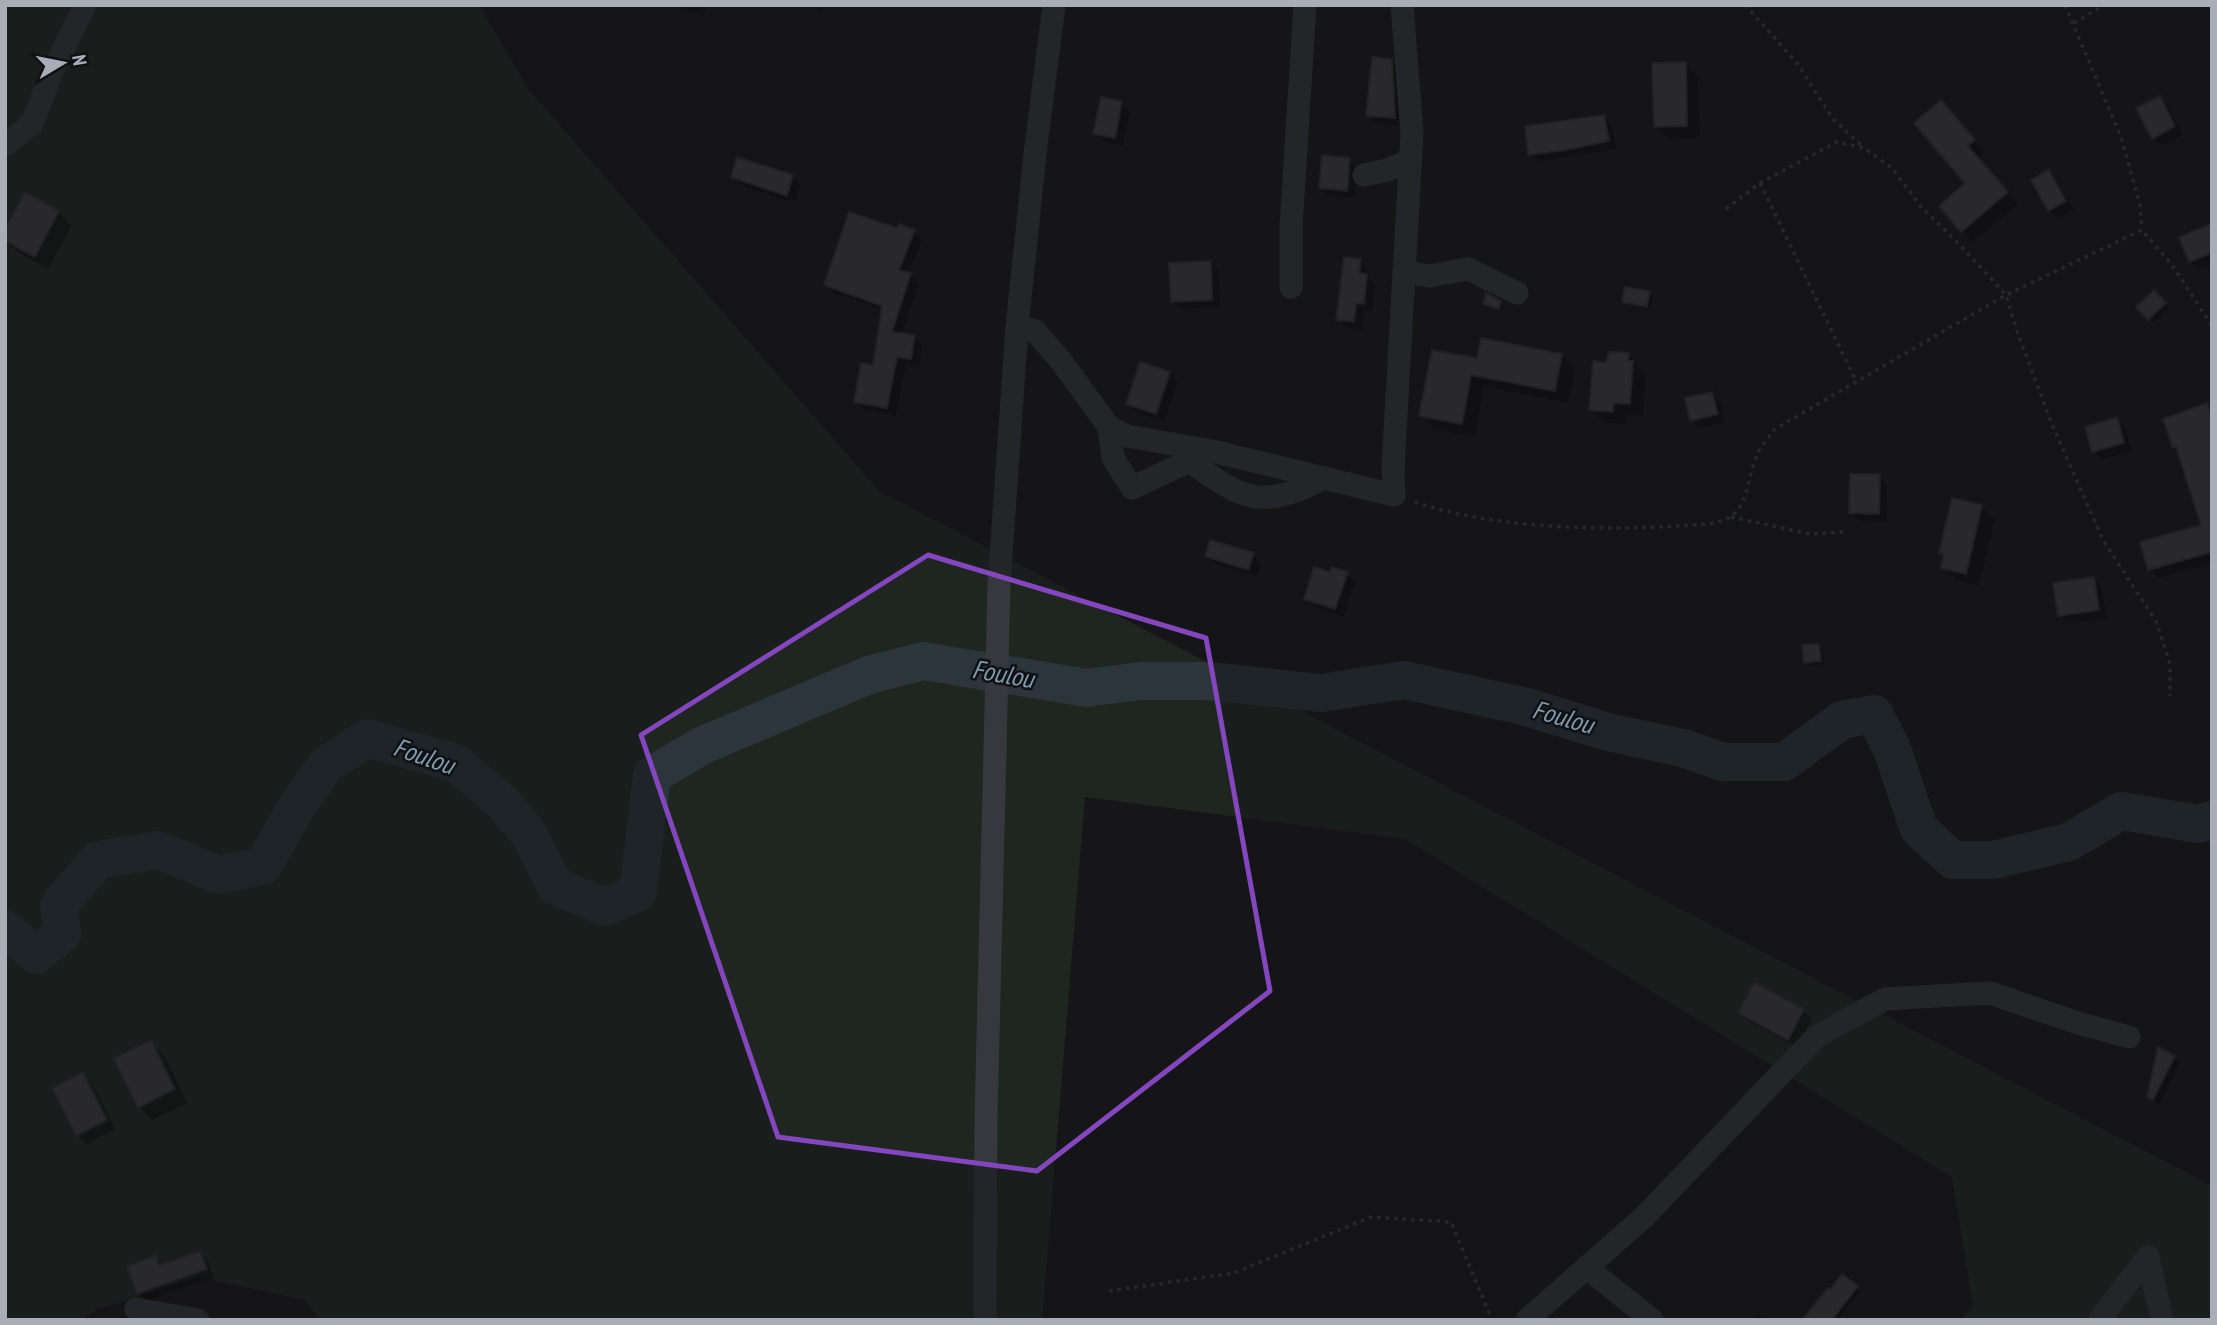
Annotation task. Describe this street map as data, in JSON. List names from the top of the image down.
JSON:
{
  "water": ["Foulou"],
  "north": "right"
}
